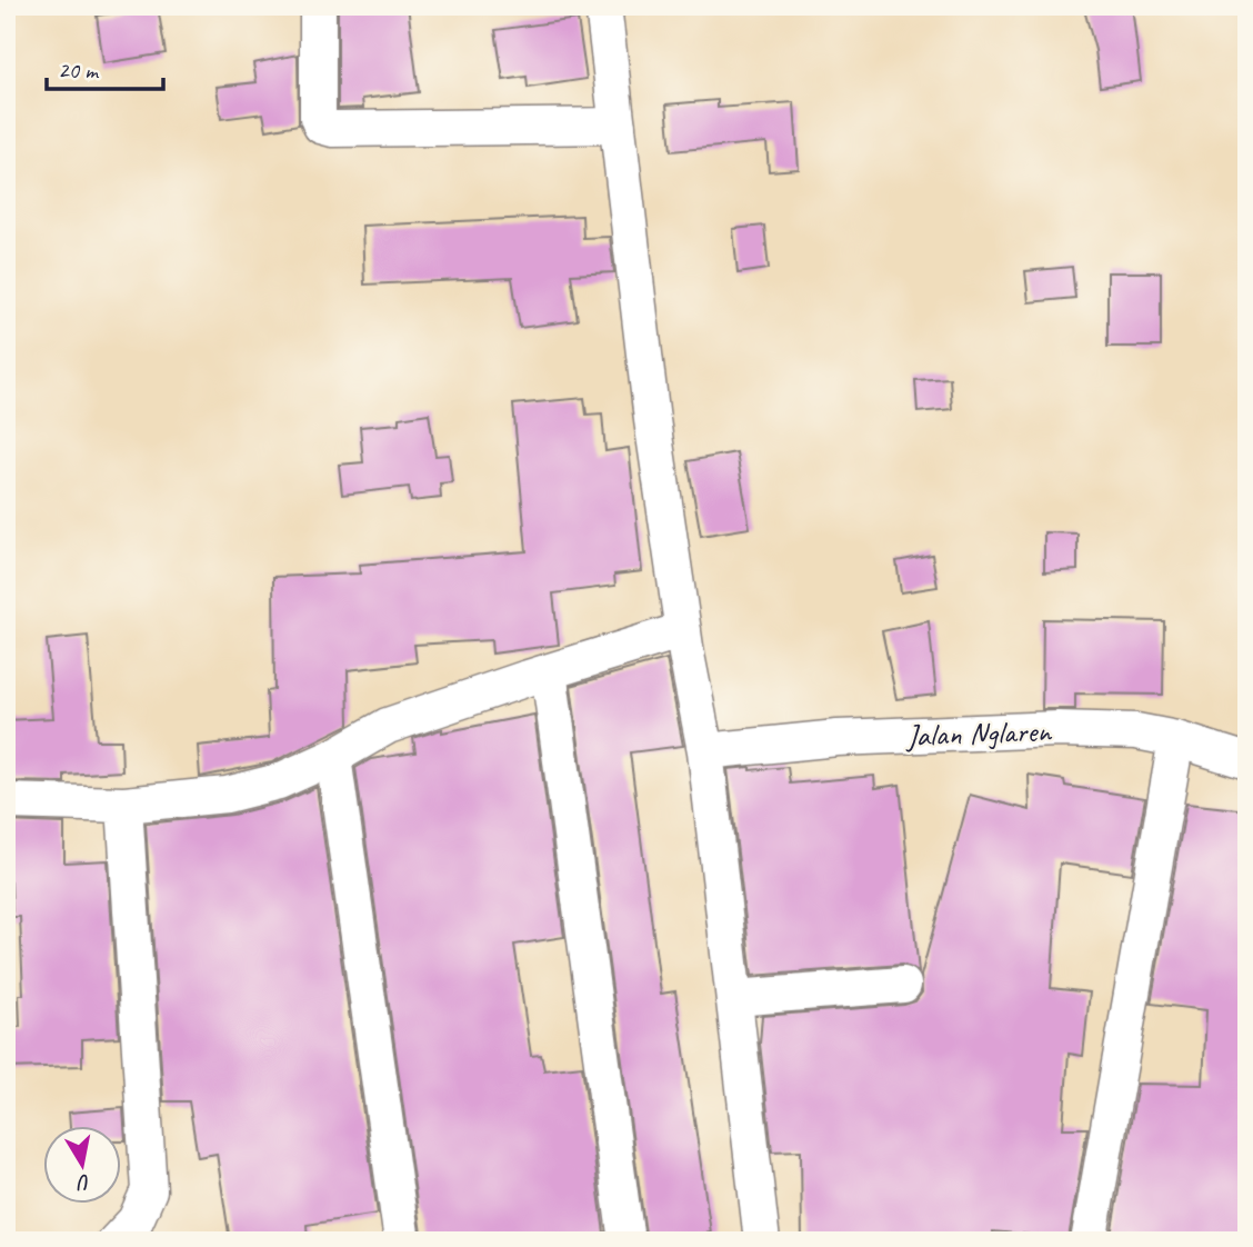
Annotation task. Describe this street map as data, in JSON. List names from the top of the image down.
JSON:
{
  "streets": {
    "street": ["Jalan Nglaren"]
  },
  "scale_bar": "20 m",
  "north": "bottom"
}
